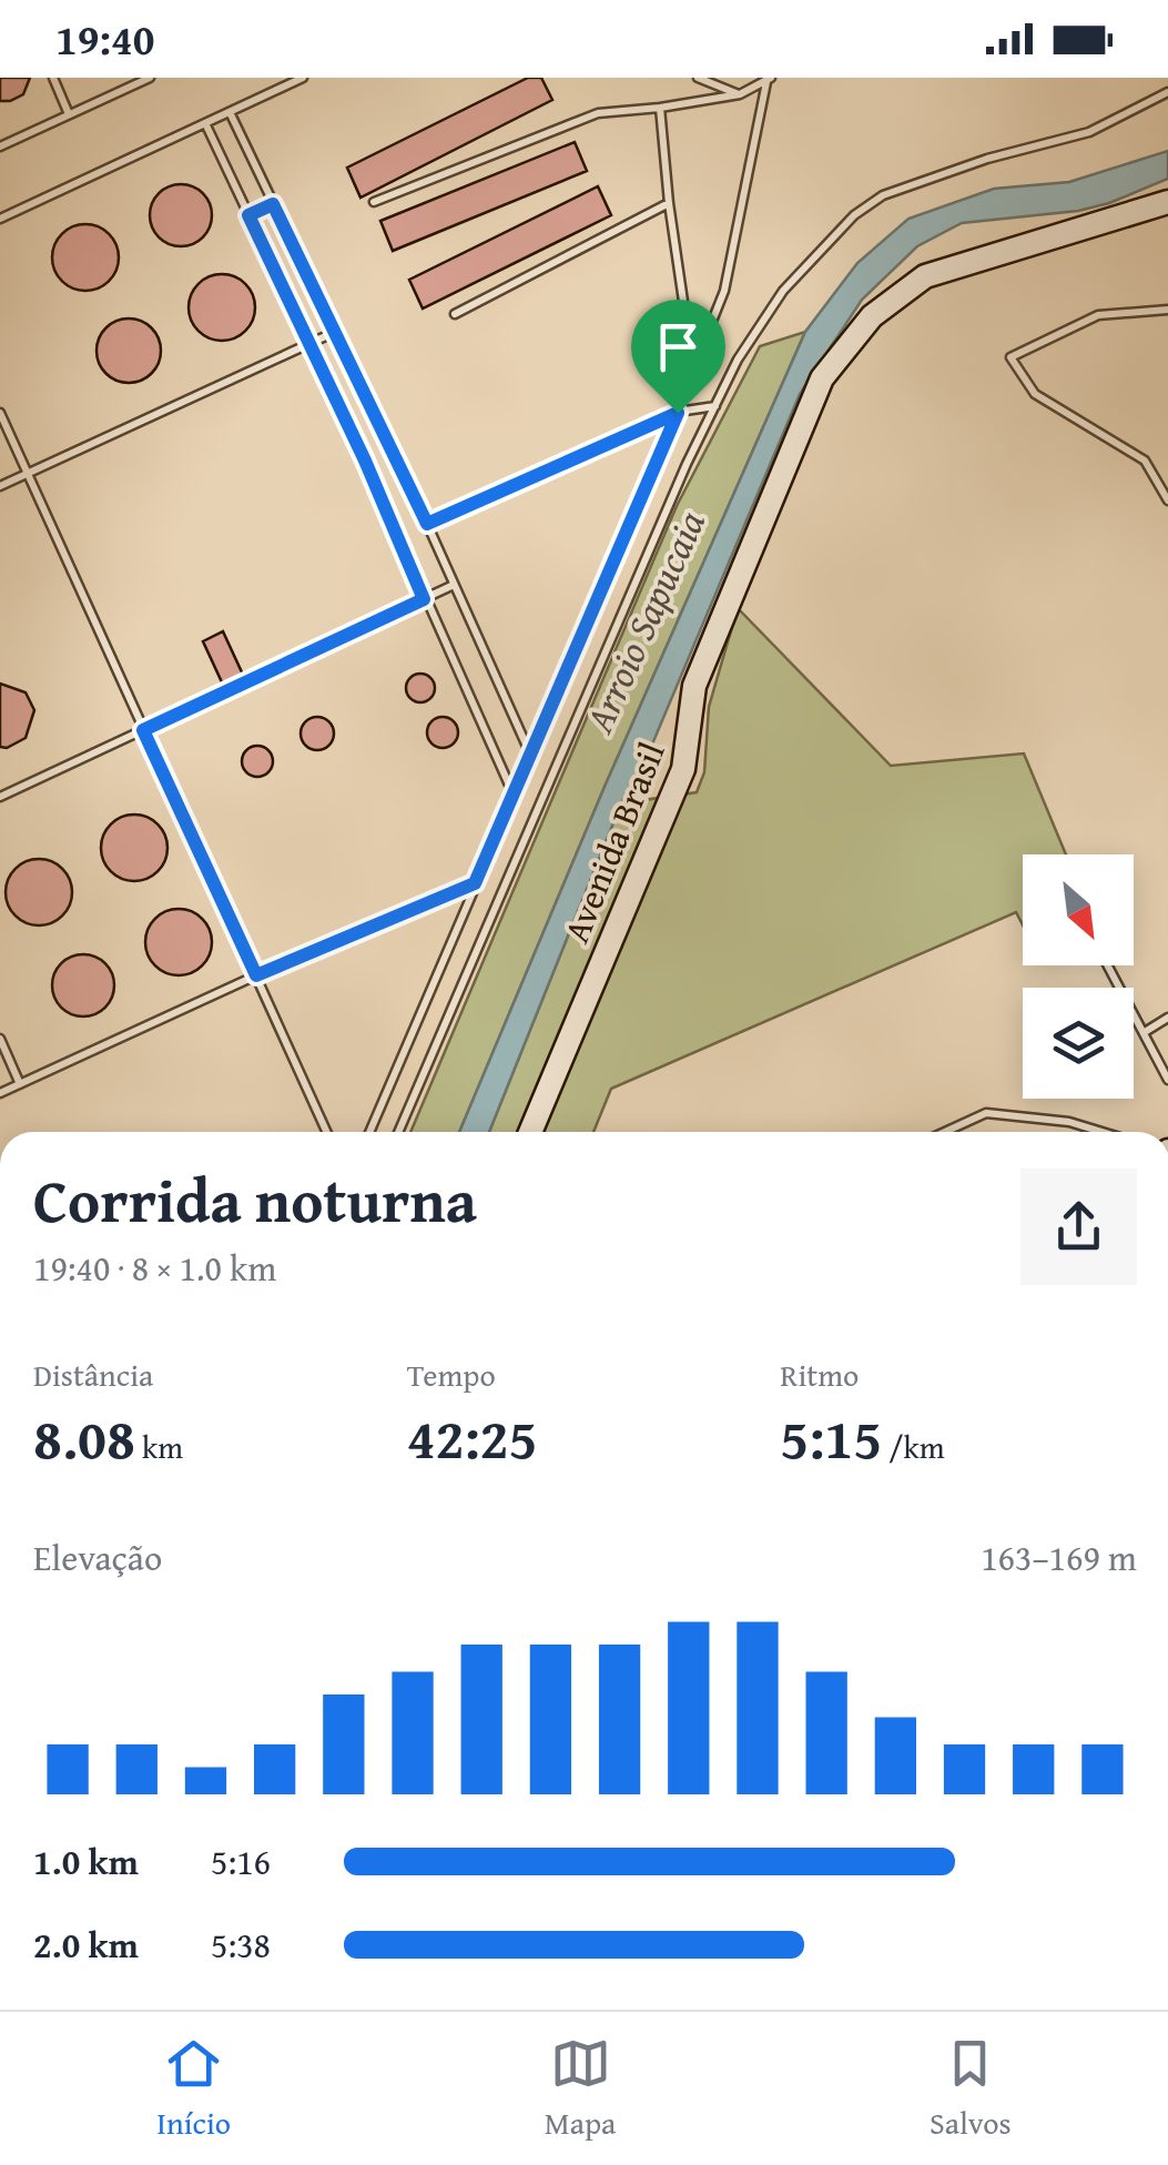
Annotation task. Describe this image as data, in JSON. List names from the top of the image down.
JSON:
{
  "streets": {
    "main road": ["Avenida Brasil"]
  },
  "water": ["Arroio Sapucaia"],
  "north": "bottom right",
  "page": {
    "status": "19:40",
    "heading": ["Corrida noturna", "19:40 · 8 × 1.0 km"],
    "stats": [
      ["Distância", "8.08 km"],
      ["Tempo", "42:25"],
      ["Ritmo", "5:15 /km"]
    ],
    "chart": ["Elevação", "163–169 m"],
    "list": [
      {
        "name": "1.0 km",
        "note": "5:16"
      },
      {
        "name": "2.0 km",
        "note": "5:38"
      }
    ],
    "tabs": ["Início", "Mapa", "Salvos"]
  }
}
